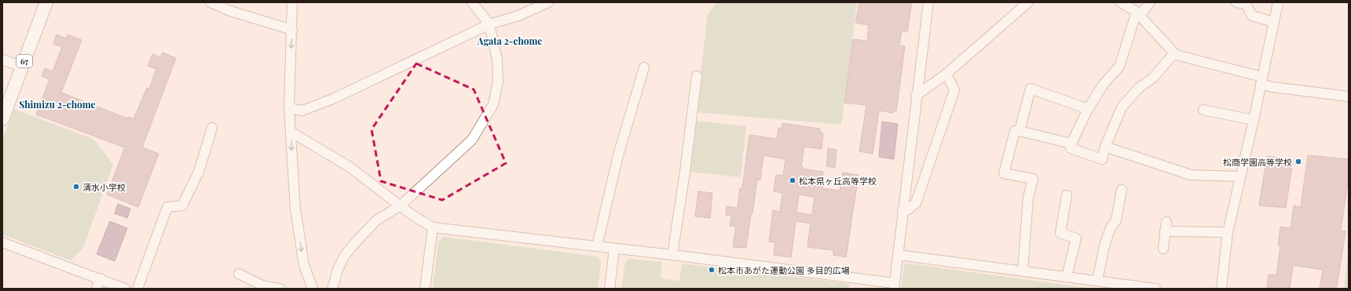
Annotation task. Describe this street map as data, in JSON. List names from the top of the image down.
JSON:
{
  "streets": {
    "main road": ["67"]
  },
  "districts": ["Agata 2-chome", "Shimizu 2-chome"],
  "places": [
    "松商学園高等学校",
    "松本県ヶ丘高等学校",
    "清水小学校",
    "松本市あがた運動公園 多目的広場"
  ]
}
